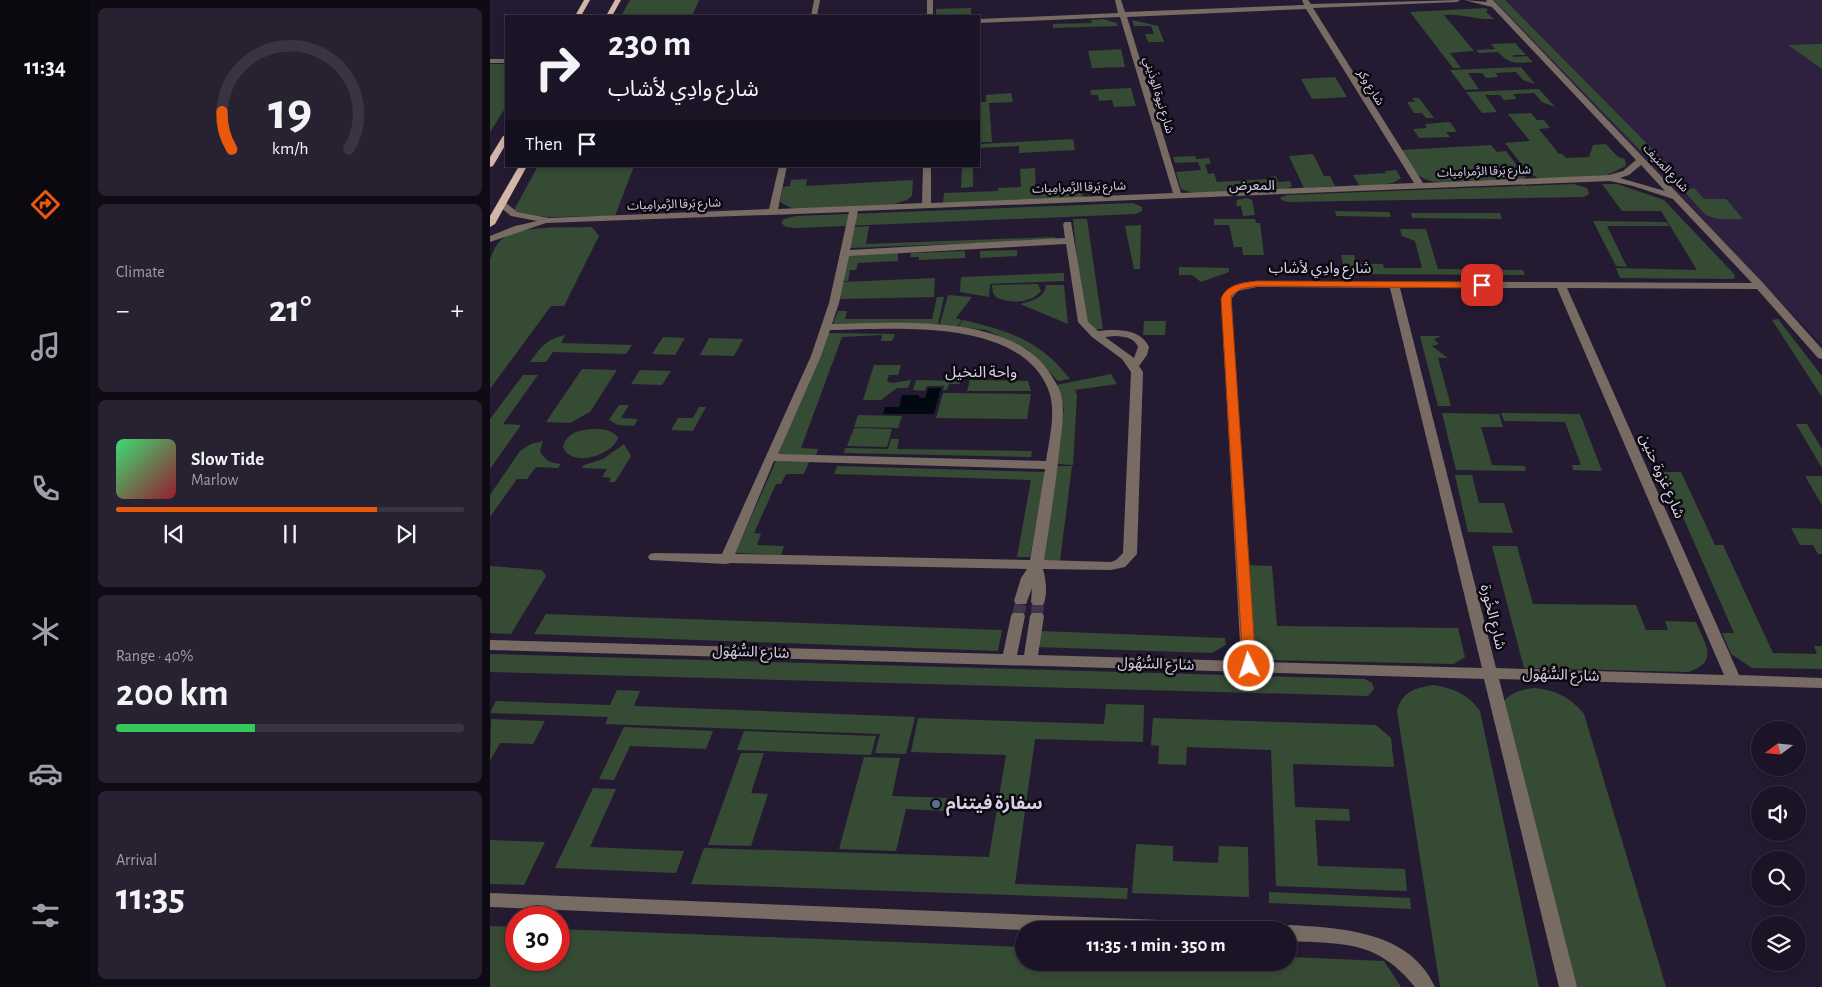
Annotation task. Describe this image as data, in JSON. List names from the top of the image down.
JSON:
{
  "streets": {
    "street": [
      "شارع وكر",
      "شارع نيوة الوذَيني",
      "شارع المنيف",
      "شارع بَرقا الرَّمرامِيات",
      "شارع وادِي لأشاب",
      "شارع غزوة حنين",
      "شارع الخُورة",
      "شارع السُّهُول"
    ]
  },
  "crossings": [
    ["شارع وكر", "شارع بَرقا الرَّمرامِيات"],
    ["شارع نيوة الوذَيني", "شارع بَرقا الرَّمرامِيات"],
    ["شارع المنيف", "شارع بَرقا الرَّمرامِيات"],
    ["شارع المنيف", "شارع وادِي لأشاب"],
    ["شارع وادِي لأشاب", "شارع غزوة حنين"],
    ["شارع وادِي لأشاب", "شارع الخُورة"],
    ["شارع وادِي لأشاب", "شارع السُّهُول"],
    ["شارع غزوة حنين", "شارع السُّهُول"],
    ["شارع الخُورة", "شارع السُّهُول"]
  ],
  "districts": ["المعرض", "واحة النخيل"],
  "places": ["سفارة فيتنام"],
  "north": "left",
  "page": {
    "tabs": "11:34",
    "turn": ["230 m", "شارع وادِي لأشاب"],
    "then": "Then",
    "tile": [
      "Climate",
      ["Range · 40%", "200 km"],
      ["Arrival", "11:35"]
    ],
    "heat": ["−", "21°", "+"],
    "song": ["Slow Tide", "Marlow"],
    "limit": "30",
    "trip": "11:35 · 1 min · 350 m",
    "gauge": ["19", "km/h"]
  }
}
